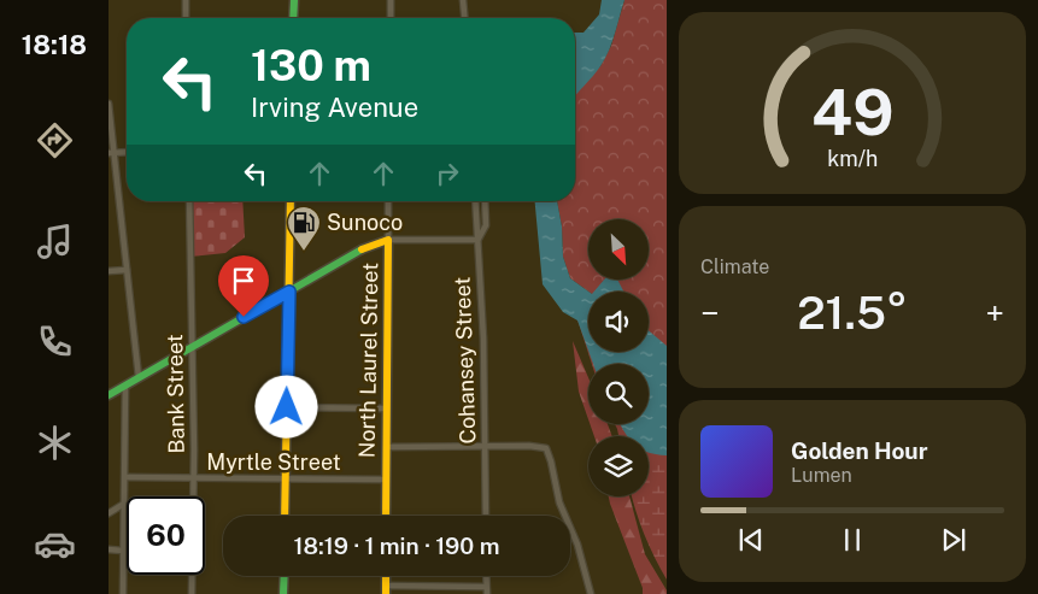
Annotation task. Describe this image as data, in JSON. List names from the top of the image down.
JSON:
{
  "streets": {
    "main road": ["North Laurel Street"],
    "street": ["Cohansey Street", "Bank Street", "Myrtle Street"]
  },
  "crossings": [
    ["North Laurel Street", "Myrtle Street"],
    ["Bank Street", "Myrtle Street"]
  ],
  "places": {
    "fuel station": ["Sunoco"]
  },
  "north": "bottom right",
  "page": {
    "tabs": "18:18",
    "turn": ["130 m", "Irving Avenue"],
    "tile": "Climate",
    "heat": ["−", "21.5°", "+"],
    "song": ["Golden Hour", "Lumen"],
    "limit": "60",
    "trip": "18:19 · 1 min · 190 m",
    "gauge": ["49", "km/h"]
  }
}
